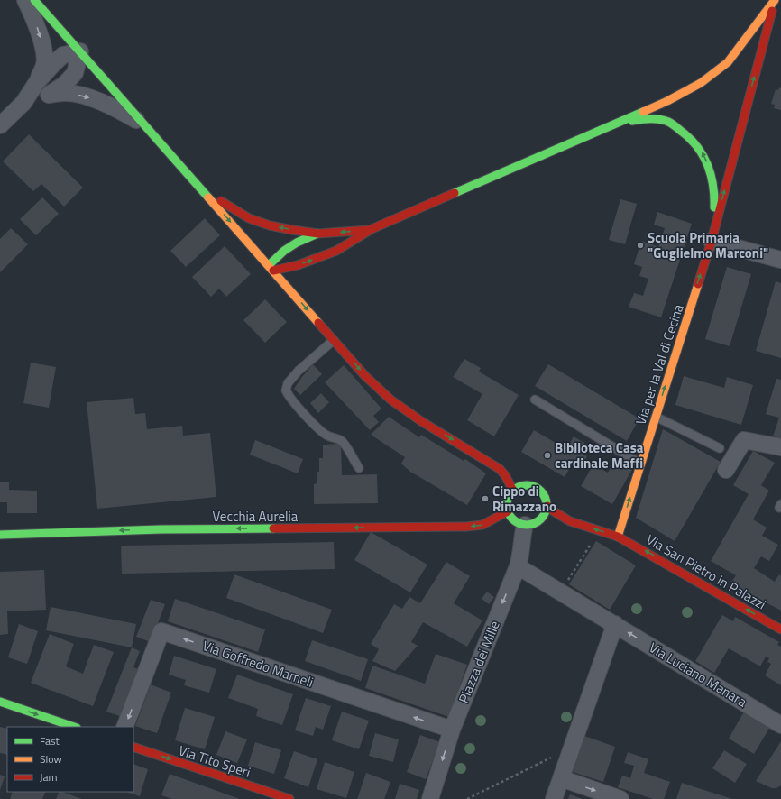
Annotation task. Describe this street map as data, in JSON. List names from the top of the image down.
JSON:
{
  "streets": {
    "main road": [
      "Via per la Val di Cecina",
      "Vecchia Aurelia",
      "Via San Pietro in Palazzi",
      "Via Tito Speri"
    ],
    "street": ["Piazza dei Mille", "Via Goffredo Mameli", "Via Luciano Manara"]
  },
  "crossings": [
    ["Via per la Val di Cecina", "Via San Pietro in Palazzi"],
    ["Vecchia Aurelia", "Piazza dei Mille"],
    ["Piazza dei Mille", "Via Goffredo Mameli"],
    ["Piazza dei Mille", "Via Luciano Manara"]
  ],
  "one_way": [
    "Via per la Val di Cecina",
    "Vecchia Aurelia",
    "Via San Pietro in Palazzi",
    "Via Luciano Manara",
    "Via Tito Speri"
  ],
  "places": ["Scuola Primaria \"Guglielmo Marconi\"", "Biblioteca Casa cardinale Maffi", "Cippo di Rimazzano"],
  "legend": ["Fast", "Slow", "Jam"]
}
